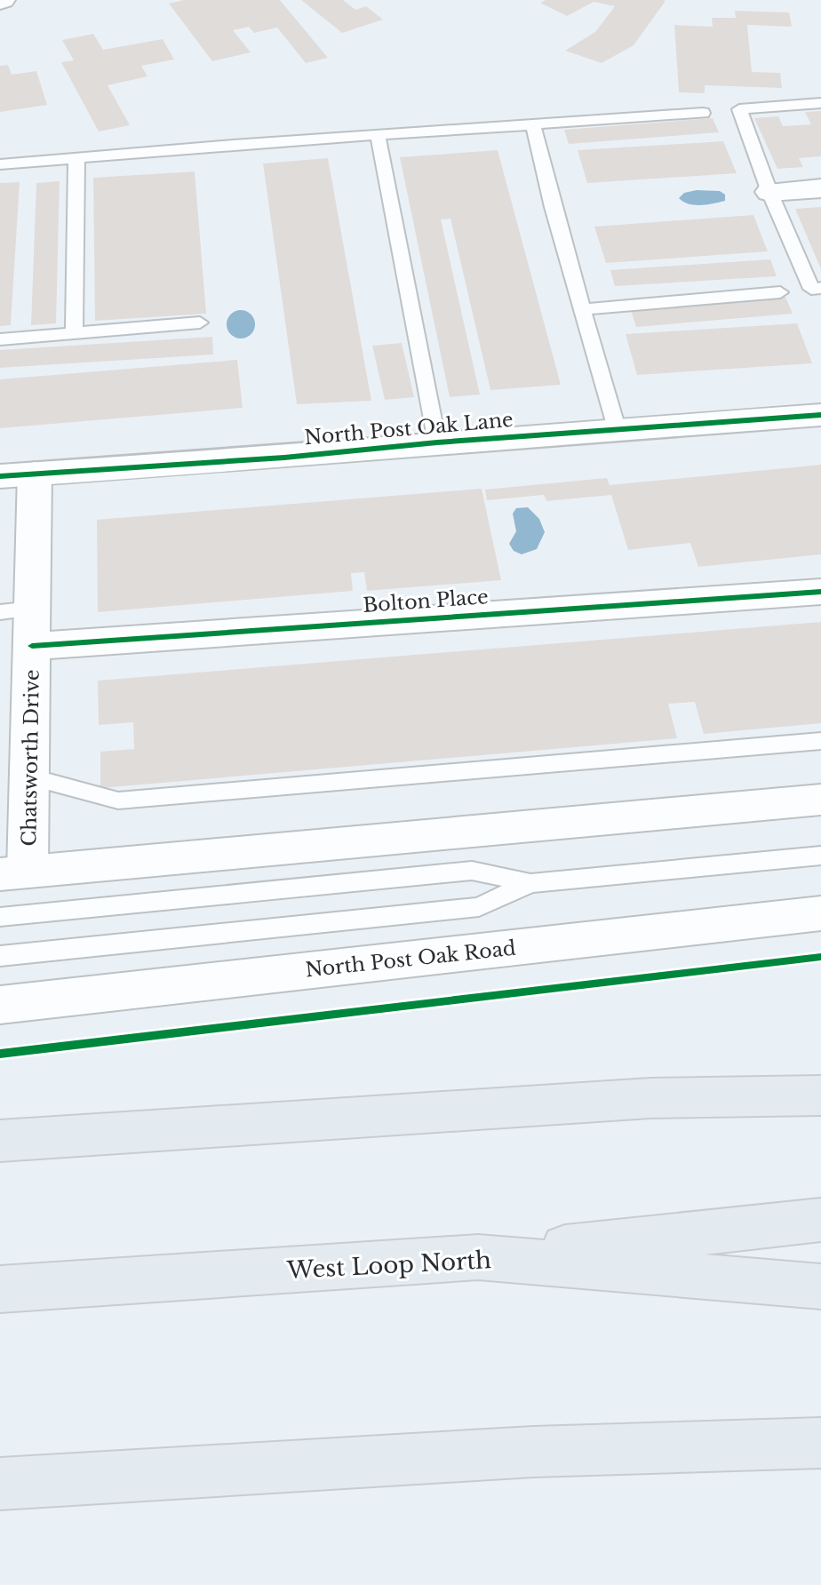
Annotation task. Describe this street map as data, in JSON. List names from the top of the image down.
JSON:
{
  "streets": {
    "highway": ["West Loop North"],
    "street": [
      "North Post Oak Lane",
      "Bolton Place",
      "Chatsworth Drive",
      "North Post Oak Road"
    ]
  },
  "crossings": [
    ["North Post Oak Lane", "Chatsworth Drive"],
    ["Bolton Place", "Chatsworth Drive"]
  ]
}
